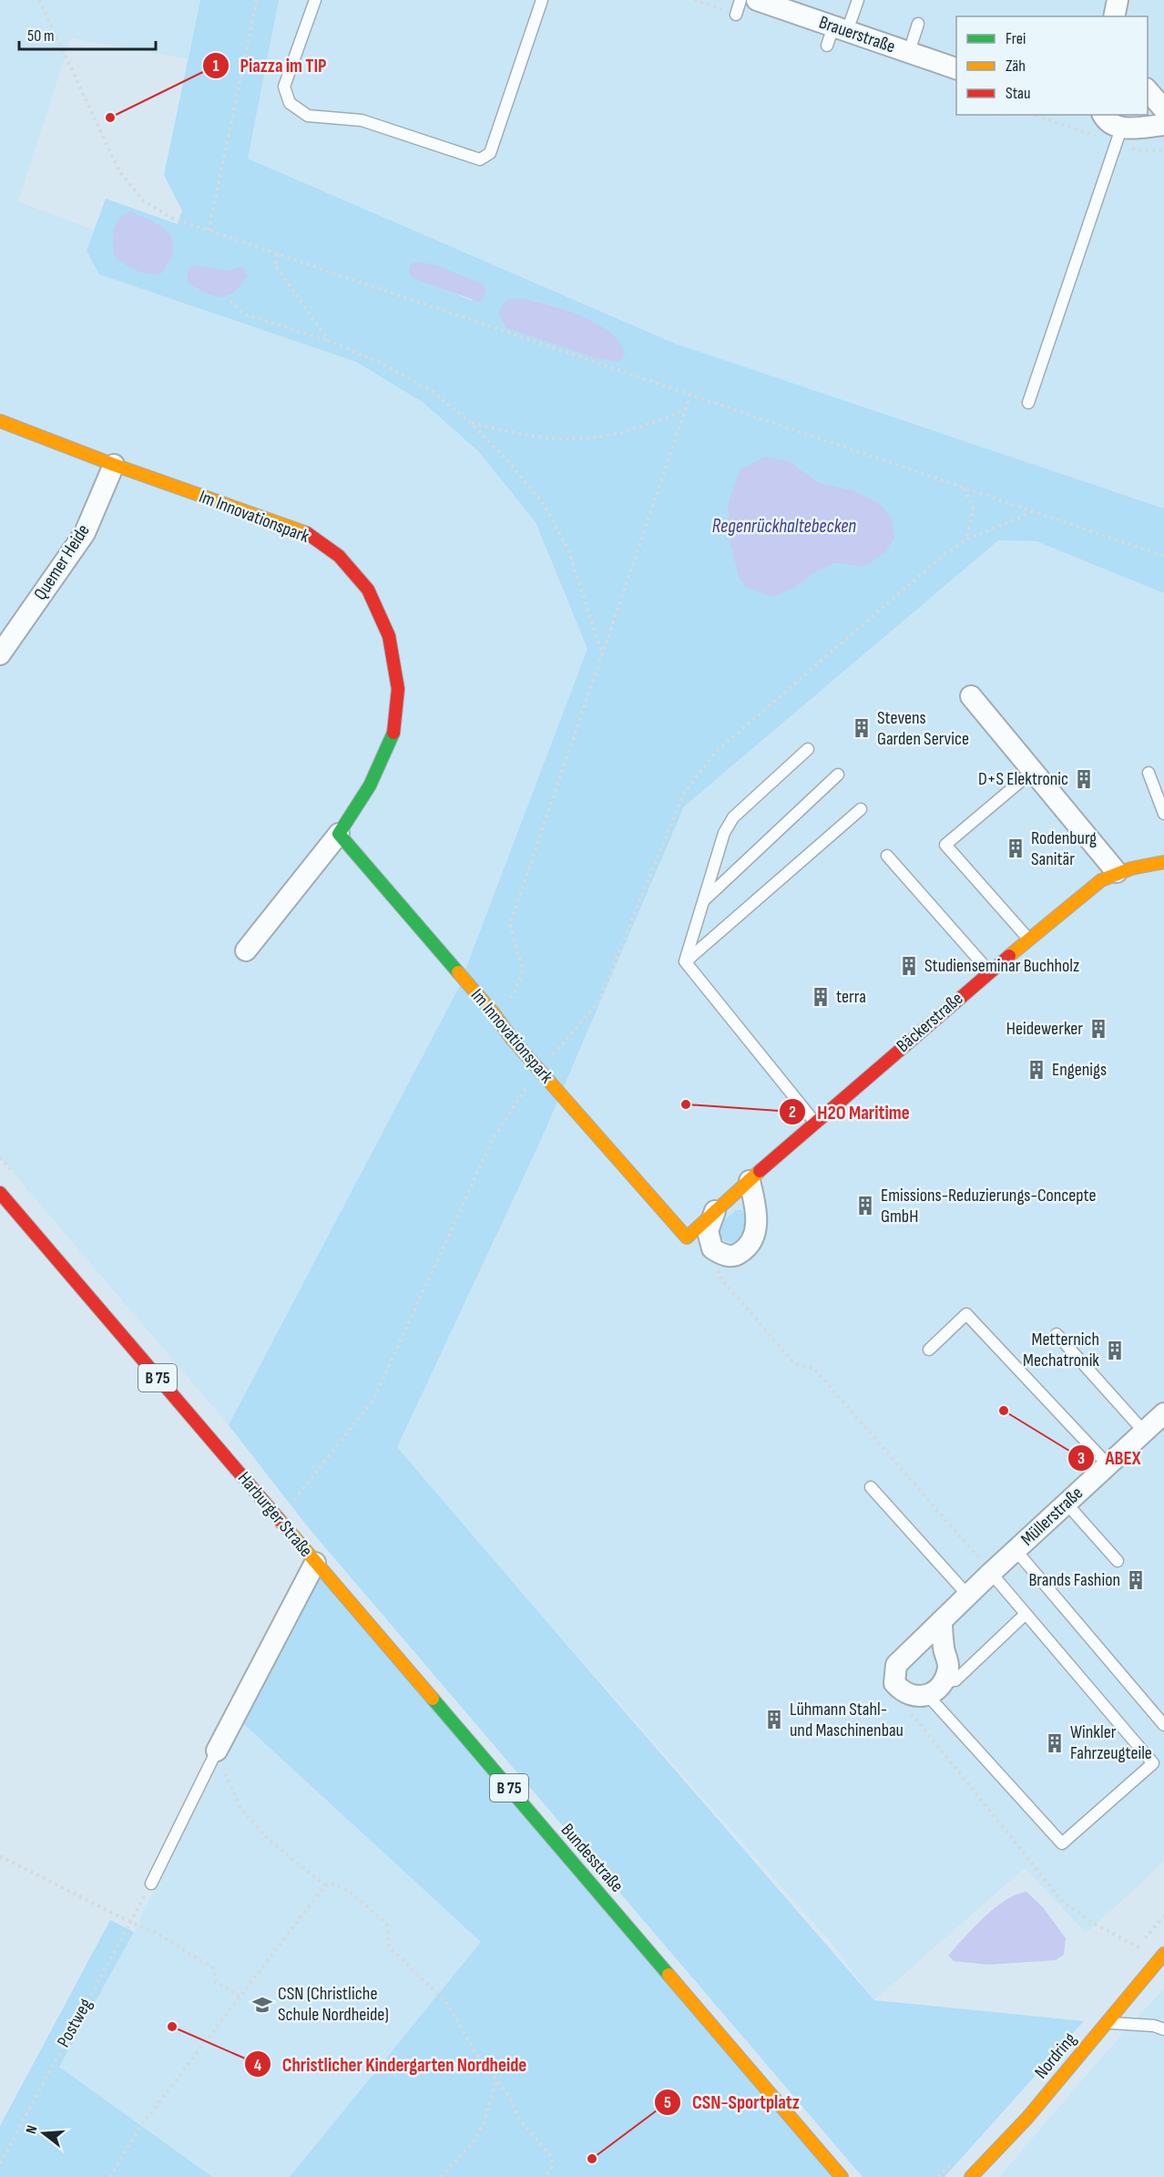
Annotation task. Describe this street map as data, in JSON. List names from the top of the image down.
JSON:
{
  "streets": {
    "street": [
      "Brauerstraße",
      "Im Innovationspark",
      "Quemer Heide",
      "Bäckerstraße",
      "B 75",
      "Harburger Straße",
      "Müllerstraße",
      "Bundesstraße",
      "Nordring"
    ],
    "path": ["Postweg"]
  },
  "crossings": [
    ["Im Innovationspark", "Quemer Heide"],
    ["Im Innovationspark", "Bäckerstraße"],
    ["Harburger Straße", "Bundesstraße"],
    ["Harburger Straße", "Postweg"]
  ],
  "water": ["Regenrückhaltebecken"],
  "places": {
    "other": [
      "Piazza im TIP",
      "H2O Maritime",
      "ABEX",
      "Christlicher Kindergarten Nordheide",
      "CSN-Sportplatz"
    ],
    "building": [
      "Stevens Garden Service",
      "D+S Elektronic",
      "Rodenburg Sanitär",
      "Studienseminar Buchholz",
      "terra",
      "Heidewerker",
      "Engenigs",
      "Emissions-Reduzierungs-Concepte GmbH",
      "Metternich Mechatronik",
      "Brands Fashion",
      "Lühmann Stahl- und Maschinenbau",
      "Winkler Fahrzeugteile"
    ],
    "school or university": ["CSN (Christliche Schule Nordheide)"]
  },
  "legend": ["Frei", "Zäh", "Stau"],
  "scale_bar": "50 m",
  "north": "left"
}
